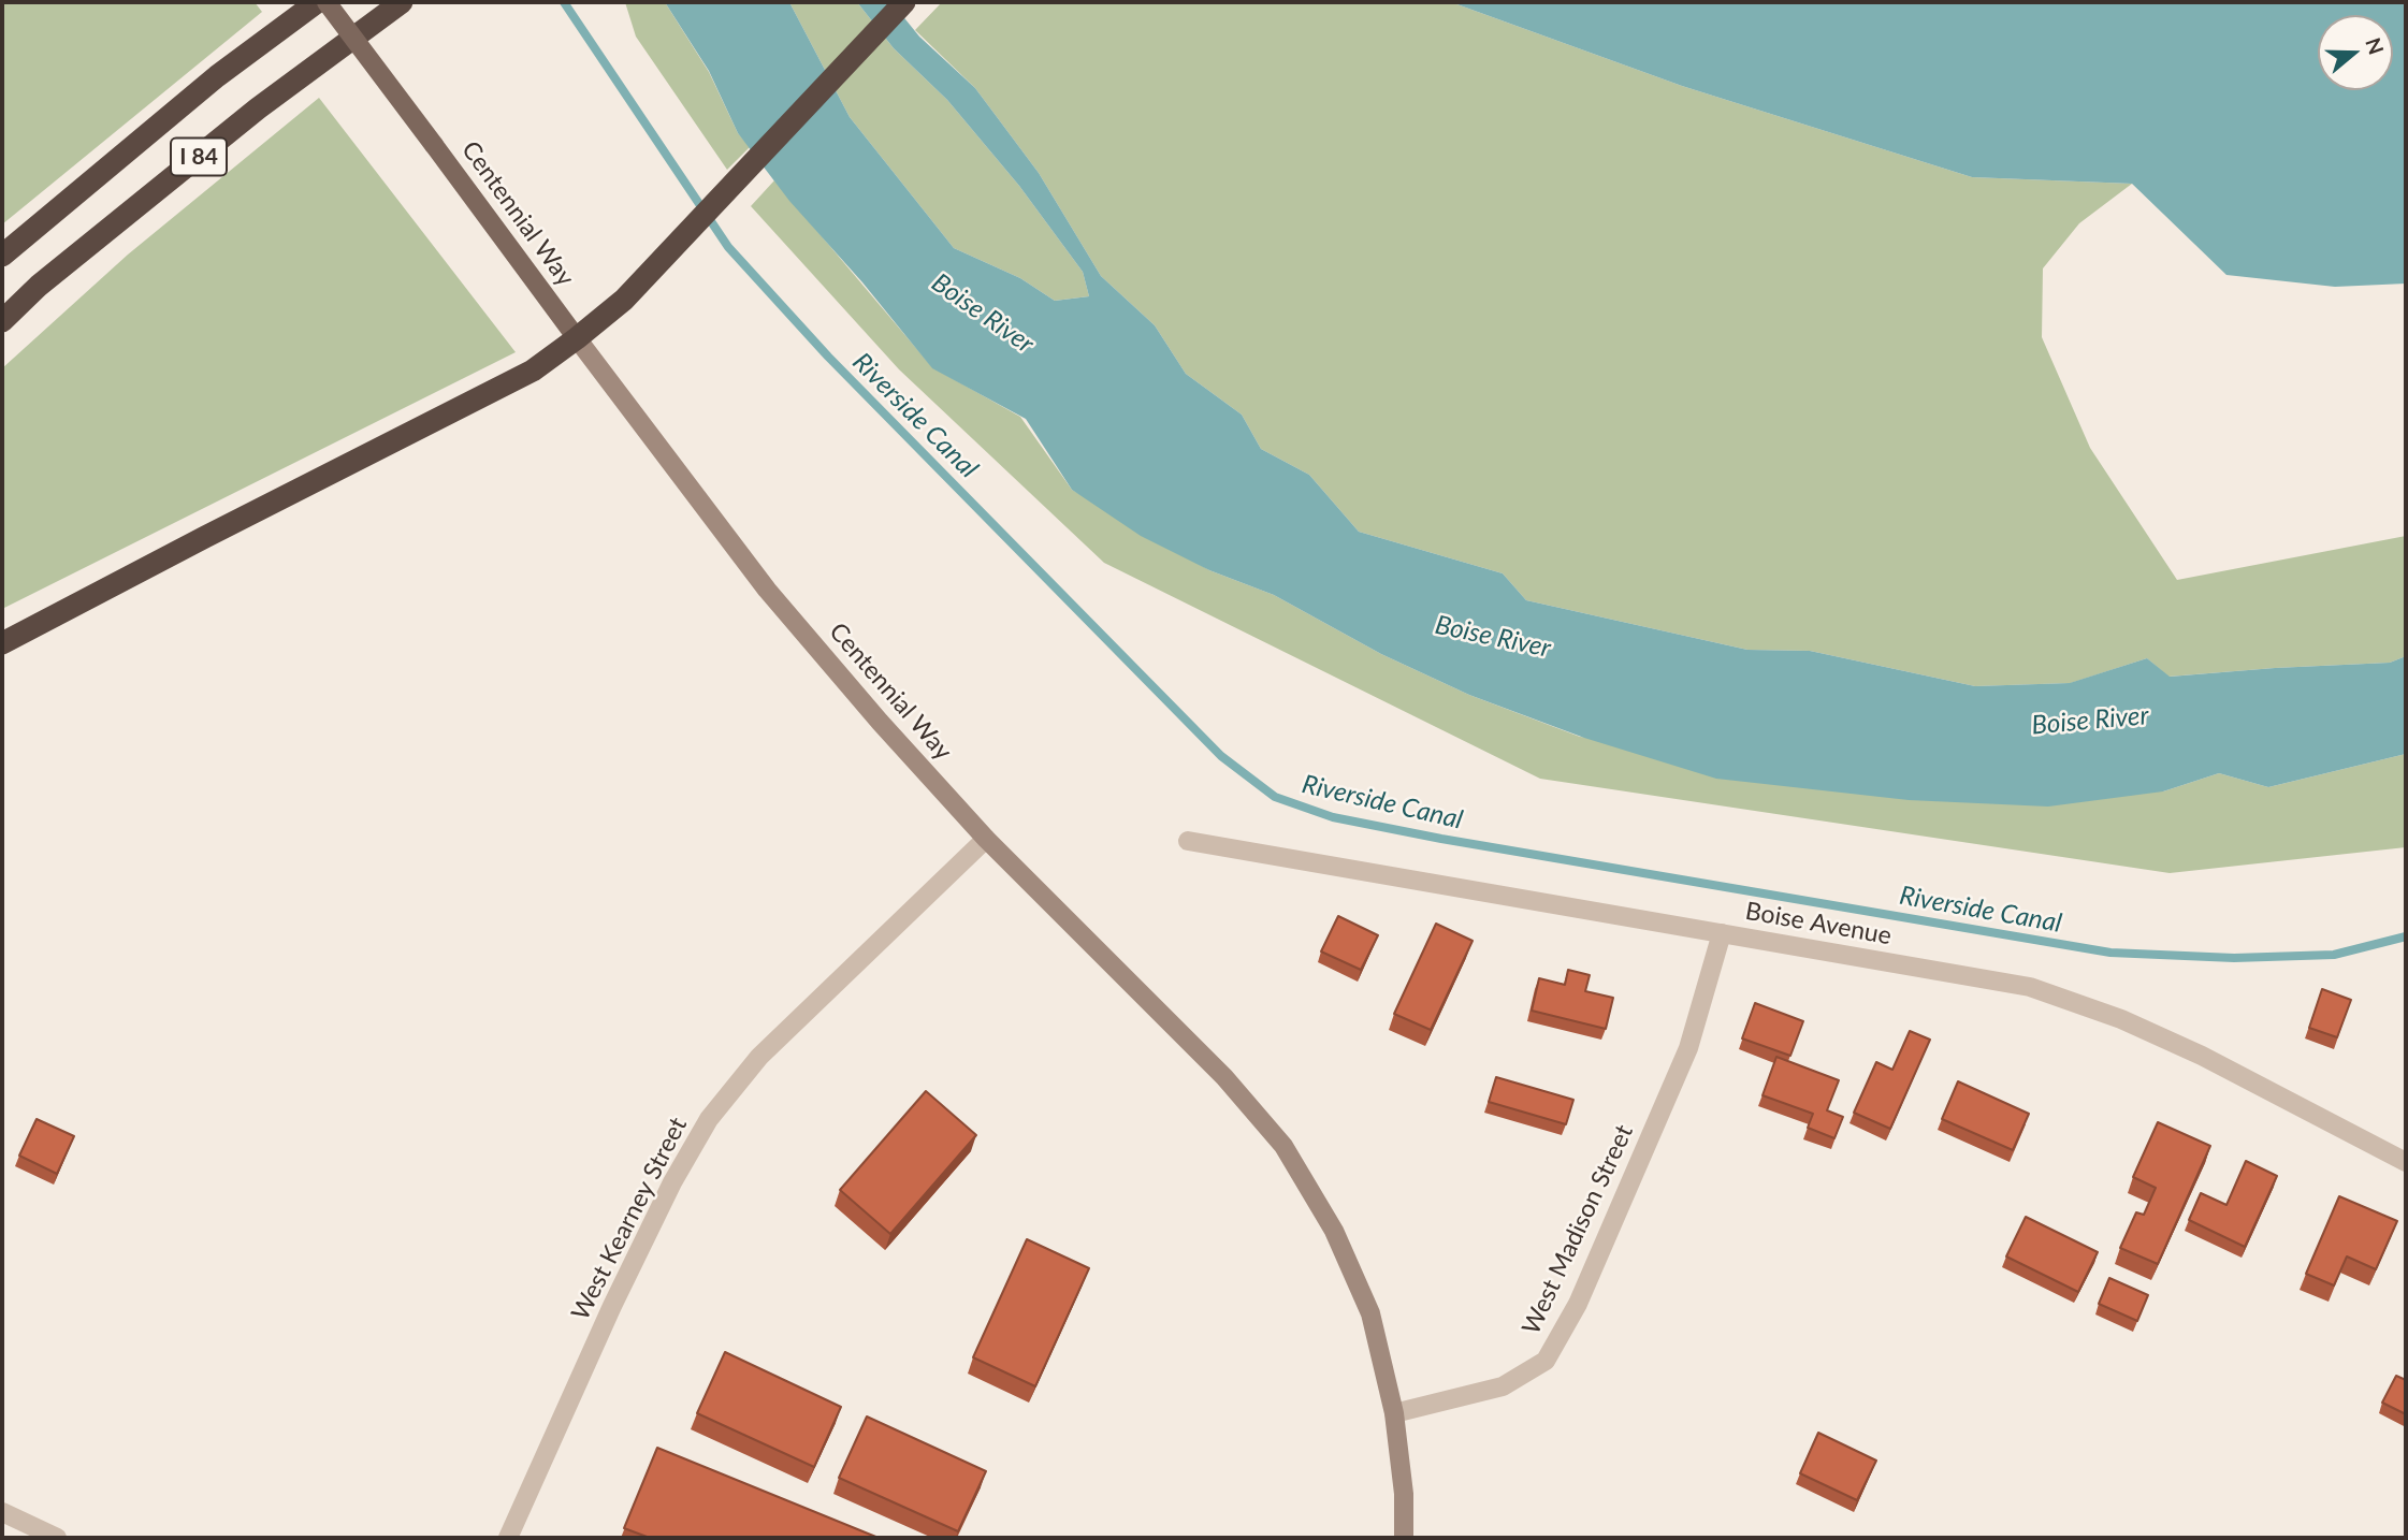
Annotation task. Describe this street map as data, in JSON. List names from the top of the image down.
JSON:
{
  "streets": {
    "highway": ["I 84"],
    "main road": ["Centennial Way"],
    "street": ["Boise Avenue", "West Kearney Street", "West Madison Street"]
  },
  "crossings": [
    ["Centennial Way", "West Kearney Street"],
    ["Centennial Way", "West Madison Street"],
    ["Boise Avenue", "West Madison Street"]
  ],
  "water": ["Boise River", "Riverside Canal"],
  "north": "right"
}
